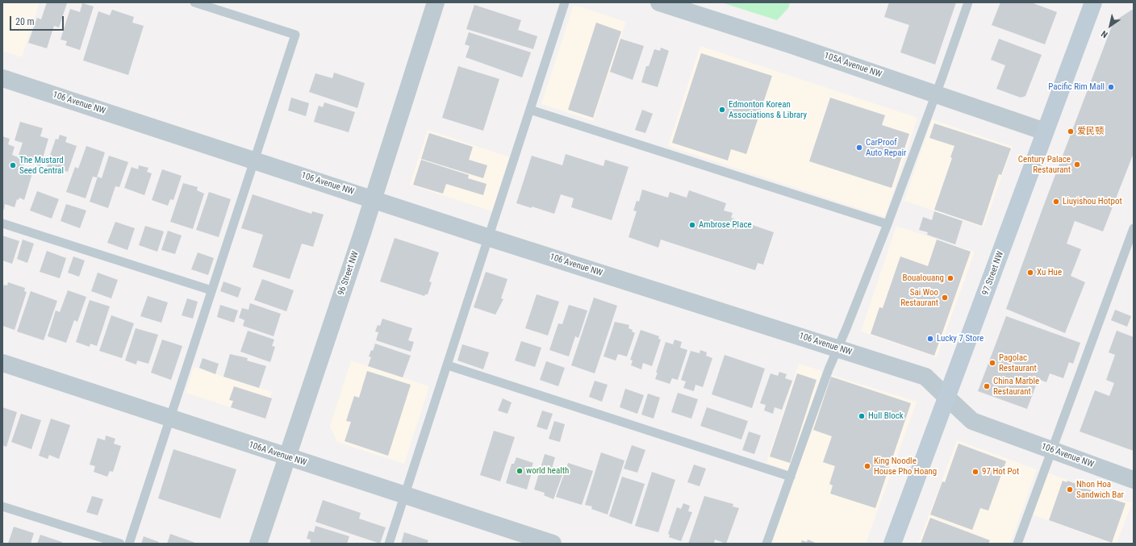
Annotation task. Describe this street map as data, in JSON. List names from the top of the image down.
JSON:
{
  "streets": {
    "main road": ["97 Street NW"],
    "street": [
      "105A Avenue NW",
      "106 Avenue NW",
      "96 Street NW",
      "106A Avenue NW"
    ]
  },
  "crossings": [
    ["105A Avenue NW", "97 Street NW"],
    ["106 Avenue NW", "96 Street NW"],
    ["106 Avenue NW", "97 Street NW"],
    ["96 Street NW", "106A Avenue NW"]
  ],
  "places": [
    "Pacific Rim Mall",
    "Edmonton Korean Associations & Library",
    "爱民顿",
    "CarProof Auto Repair",
    "Century Palace Restaurant",
    "The Mustard Seed Central",
    "Liuyishou Hotpot",
    "Ambrose Place",
    "Xu Hue",
    "Boualouang",
    "Sai Woo Restaurant",
    "Lucky 7 Store",
    "Pagolac Restaurant",
    "China Marble Restaurant",
    "Hull Block",
    "King Noodle House Pho Hoang",
    "world health",
    "97 Hot Pot",
    "Nhon Hoa Sandwich Bar"
  ],
  "scale_bar": "20 m",
  "north": "bottom left"
}
